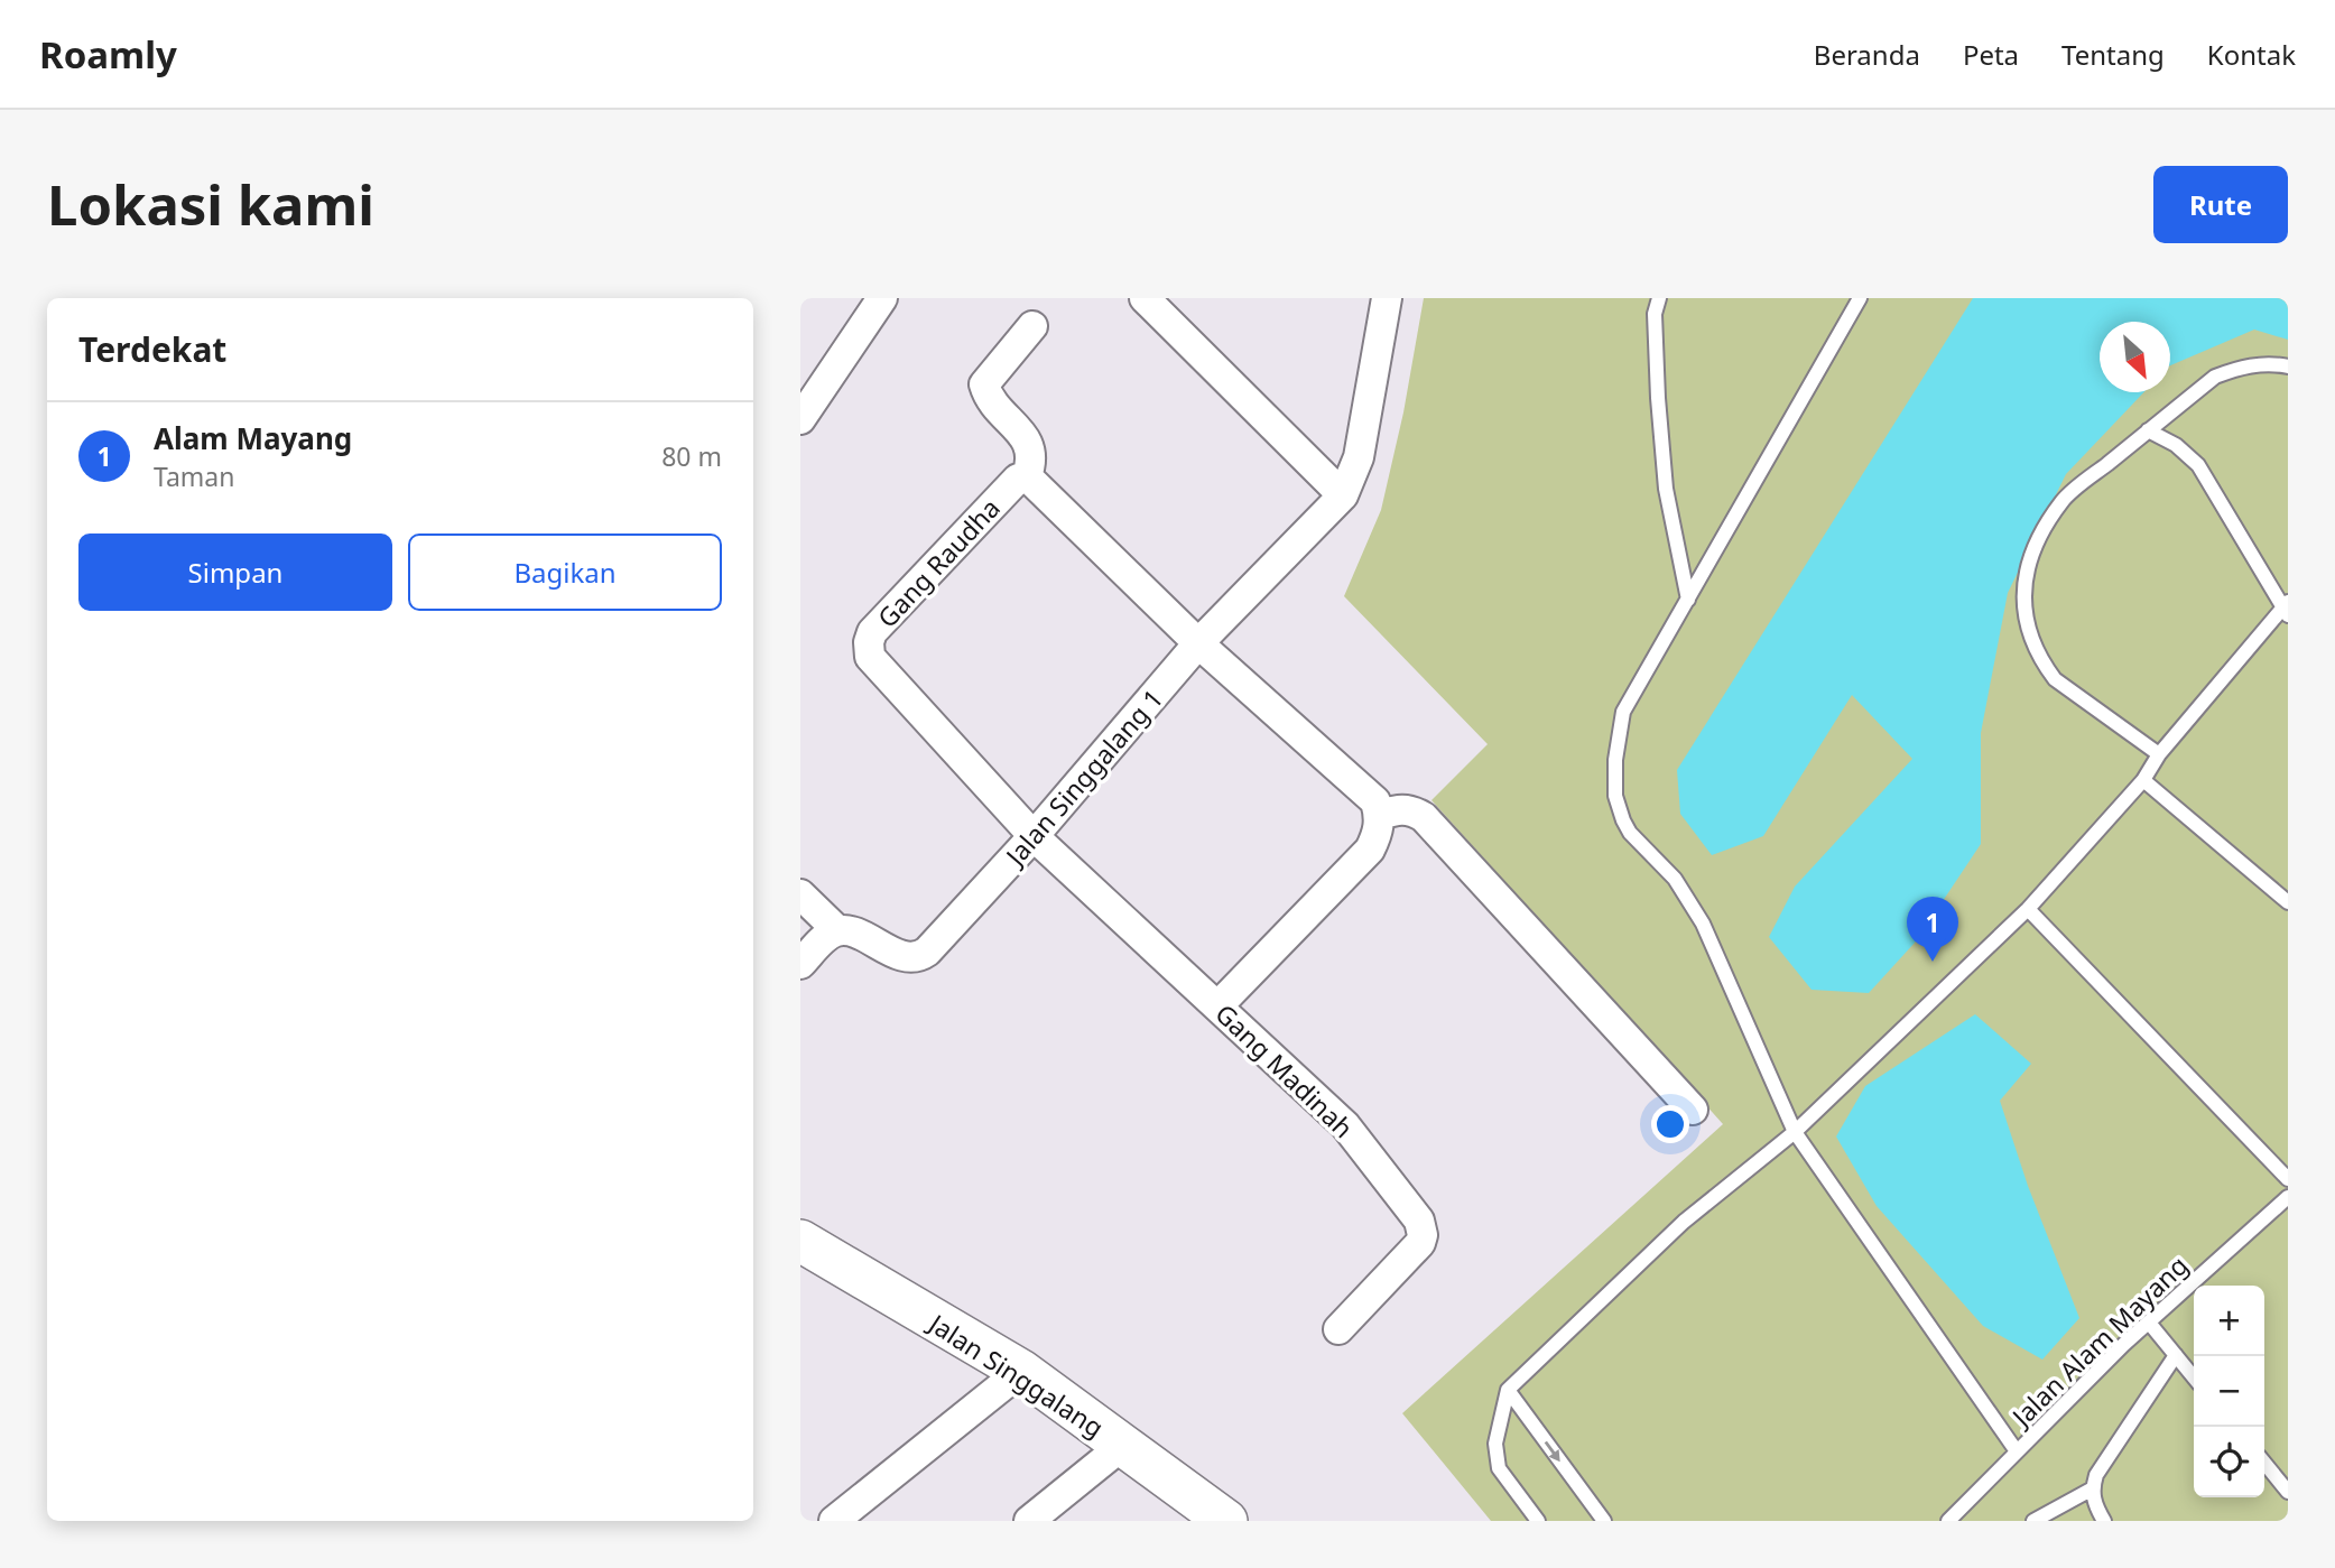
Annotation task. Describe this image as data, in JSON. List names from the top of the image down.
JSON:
{
  "streets": {
    "main road": ["Jalan Singgalang"],
    "street": ["Gang Raudha", "Jalan Singgalang 1", "Gang Madinah"],
    "lane": ["Jalan Alam Mayang"]
  },
  "crossings": [
    ["Gang Raudha", "Jalan Singgalang 1"],
    ["Gang Raudha", "Gang Madinah"],
    ["Jalan Singgalang 1", "Gang Madinah"]
  ],
  "north": "bottom right",
  "page": {
    "header": "Roamly",
    "nav": [
      "Beranda",
      "Peta",
      "Tentang",
      "Kontak"
    ],
    "buttons": [
      "Rute",
      ["Simpan", "Bagikan"]
    ],
    "title": "Lokasi kami",
    "heading": "Terdekat",
    "list": [
      {
        "mark": "1",
        "name": "Alam Mayang",
        "note": "Taman",
        "value": "80 m"
      }
    ],
    "pins": "1",
    "map_buttons": ["+", "−"]
  }
}
